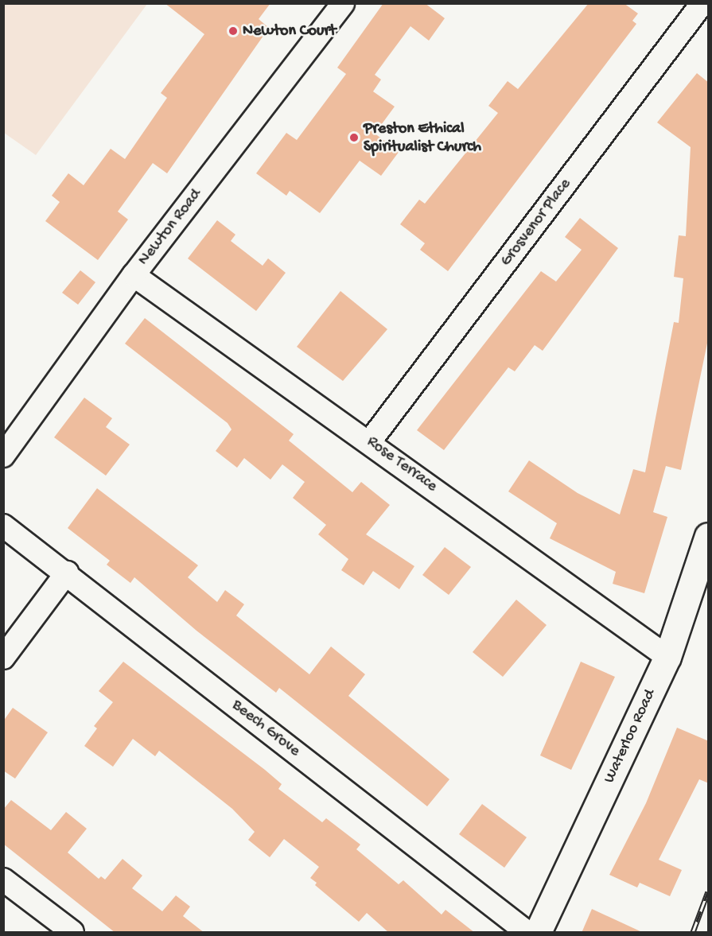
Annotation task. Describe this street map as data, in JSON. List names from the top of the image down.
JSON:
{
  "streets": {
    "street": [
      "Grosvenor Place",
      "Newton Road",
      "Rose Terrace",
      "Beech Grove",
      "Waterloo Road"
    ]
  },
  "crossings": [
    ["Grosvenor Place", "Rose Terrace"],
    ["Newton Road", "Rose Terrace"],
    ["Rose Terrace", "Waterloo Road"]
  ],
  "places": ["Newton Court", "Preston Ethical Spiritualist Church"]
}
